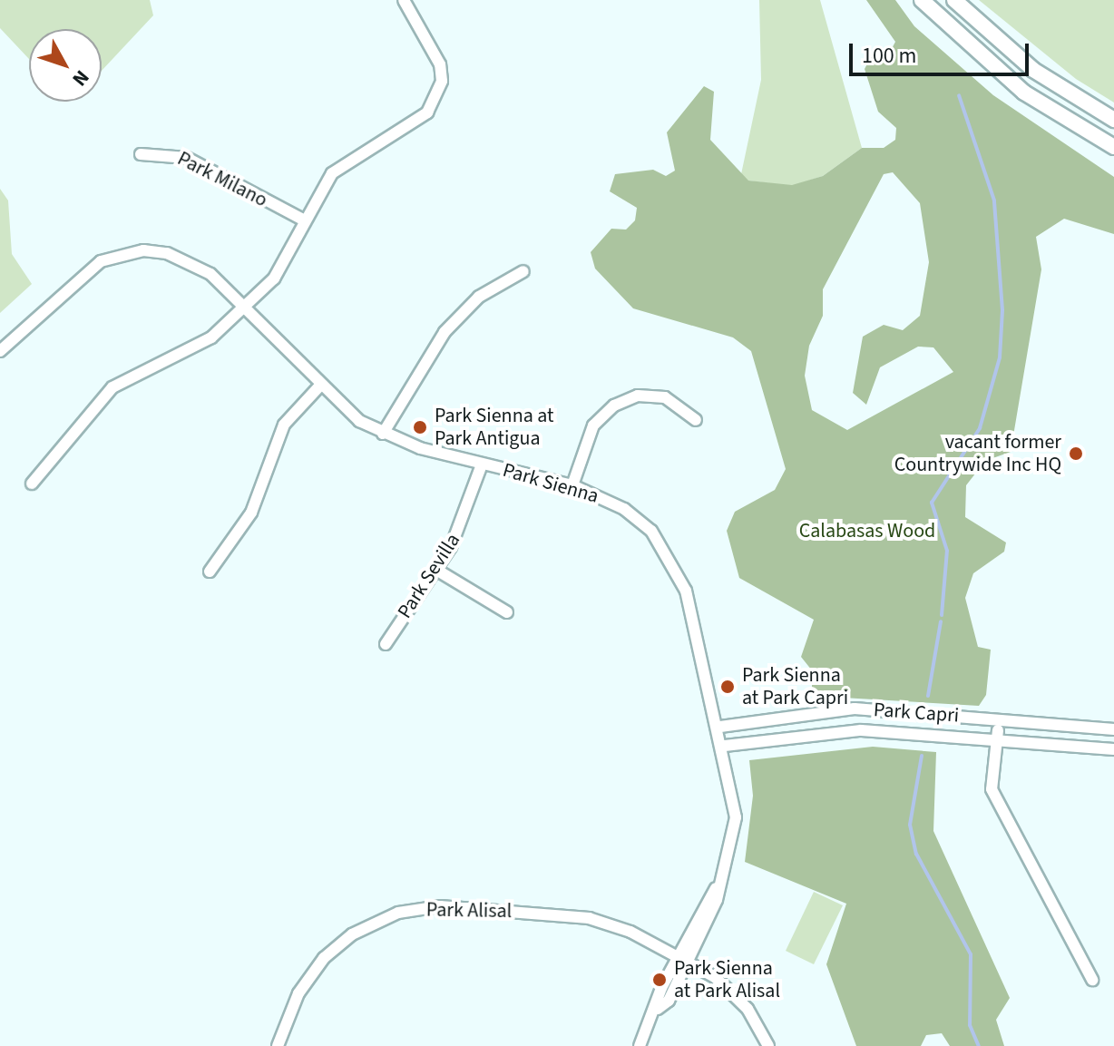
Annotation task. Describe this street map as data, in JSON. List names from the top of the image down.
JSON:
{
  "streets": {
    "street": [
      "Park Milano",
      "Park Sienna",
      "Park Sevilla",
      "Park Capri",
      "Park Alisal"
    ]
  },
  "crossings": [
    ["Park Sienna", "Park Sevilla"],
    ["Park Sienna", "Park Capri"],
    ["Park Sienna", "Park Alisal"]
  ],
  "parks": ["Calabasas Wood"],
  "places": [
    "Park Sienna at Park Antigua",
    "vacant former Countrywide Inc HQ",
    "Park Sienna at Park Capri",
    "Park Sienna at Park Alisal"
  ],
  "scale_bar": "100 m",
  "north": "bottom right"
}
